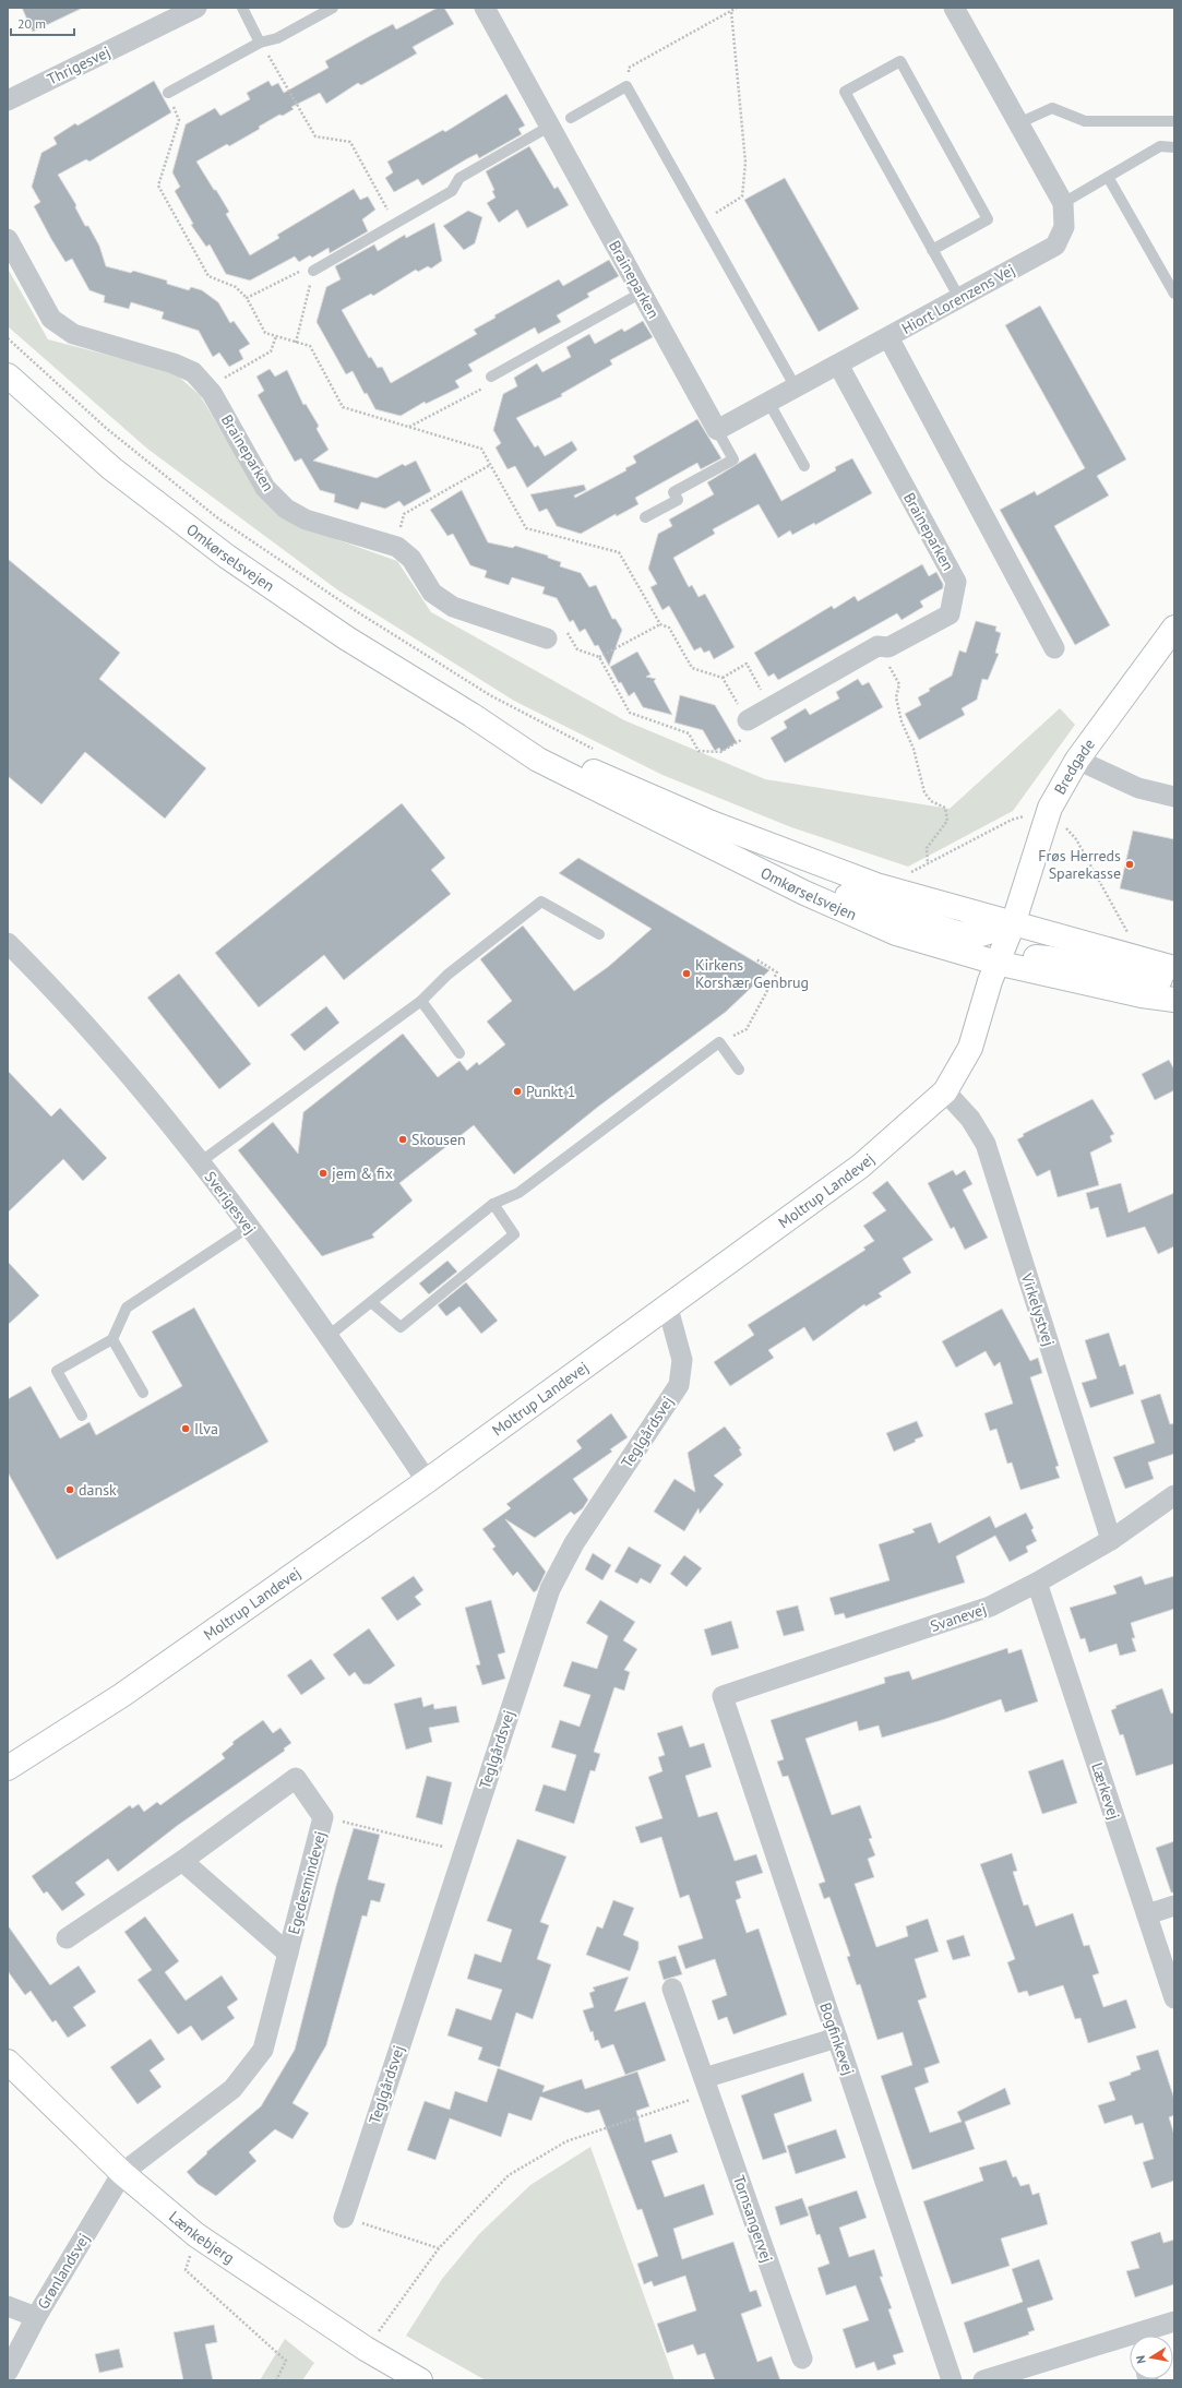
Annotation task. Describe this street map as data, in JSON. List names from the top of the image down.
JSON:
{
  "streets": {
    "main road": [
      "Omkørselsvejen",
      "Bredgade",
      "Moltrup Landevej",
      "Lænkebjerg"
    ],
    "street": [
      "Thrigesvej",
      "Braineparken",
      "Hiort Lorenzens Vej",
      "Sverigesvej",
      "Virkelystvej",
      "Teglgårdsvej",
      "Svanevej",
      "Lærkevej",
      "Egedesmindevej",
      "Bogfinkevej",
      "Tornsangervej",
      "Grønlandsvej"
    ]
  },
  "crossings": [
    ["Omkørselsvejen", "Bredgade"],
    ["Omkørselsvejen", "Moltrup Landevej"],
    ["Bredgade", "Moltrup Landevej"],
    ["Moltrup Landevej", "Sverigesvej"],
    ["Moltrup Landevej", "Virkelystvej"],
    ["Moltrup Landevej", "Teglgårdsvej"],
    ["Virkelystvej", "Svanevej"],
    ["Svanevej", "Lærkevej"],
    ["Svanevej", "Bogfinkevej"],
    ["Egedesmindevej", "Lænkebjerg"],
    ["Egedesmindevej", "Grønlandsvej"],
    ["Lænkebjerg", "Grønlandsvej"]
  ],
  "places": [
    "Frøs Herreds Sparekasse",
    "Kirkens Korshær Genbrug",
    "Punkt 1",
    "Skousen",
    "jem & fix",
    "Ilva",
    "dansk"
  ],
  "scale_bar": "20 m",
  "north": "left"
}
